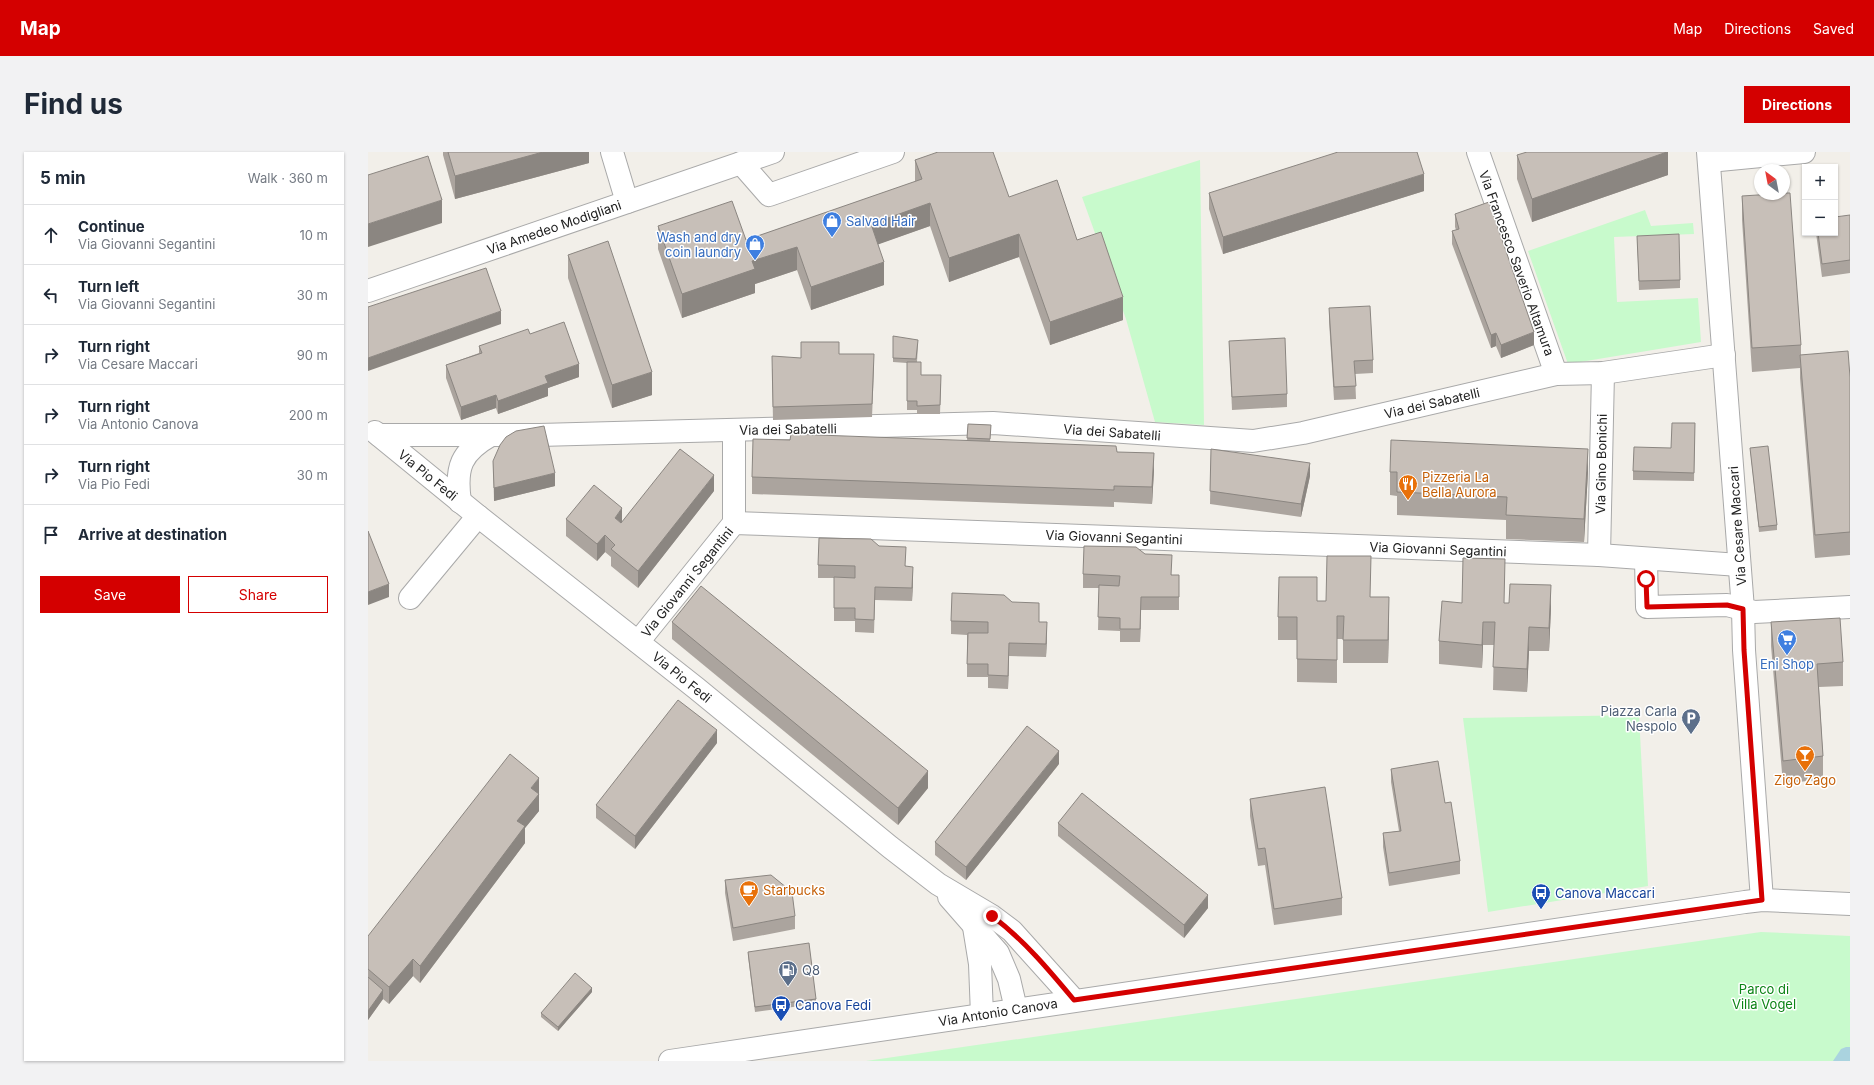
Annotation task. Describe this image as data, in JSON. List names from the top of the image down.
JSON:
{
  "streets": {
    "street": [
      "Via Amedeo Modigliani",
      "Via Francesco Saverio Altamura",
      "Via dei Sabatelli",
      "Via Gino Bonichi",
      "Via Pio Fedi",
      "Via Cesare Maccari",
      "Via Giovanni Segantini",
      "Via Antonio Canova"
    ]
  },
  "crossings": [
    ["Via Francesco Saverio Altamura", "Via dei Sabatelli"],
    ["Via dei Sabatelli", "Via Gino Bonichi"],
    ["Via dei Sabatelli", "Via Pio Fedi"],
    ["Via dei Sabatelli", "Via Cesare Maccari"],
    ["Via Gino Bonichi", "Via Giovanni Segantini"],
    ["Via Pio Fedi", "Via Giovanni Segantini"],
    ["Via Pio Fedi", "Via Antonio Canova"],
    ["Via Cesare Maccari", "Via Giovanni Segantini"],
    ["Via Cesare Maccari", "Via Antonio Canova"]
  ],
  "parks": ["Parco di Villa Vogel"],
  "places": {
    "shop": ["Salvad Hair", "Wash and dry coin laundry"],
    "restaurant": ["Pizzeria La Bella Aurora"],
    "supermarket": ["Eni Shop"],
    "parking": ["Piazza Carla Nespolo"],
    "bar": ["Zigo Zago"],
    "cafe": ["Starbucks"],
    "bus stop": ["Canova Maccari", "Canova Fedi"],
    "fuel station": ["Q8"]
  },
  "north": "top left",
  "page": {
    "header": "Map",
    "nav": ["Map", "Directions", "Saved"],
    "buttons": [
      "Directions",
      ["Save", "Share"]
    ],
    "title": "Find us",
    "heading": ["5 min", "Walk · 360 m"],
    "map_buttons": ["+", "−"],
    "list": [
      ["Continue", "Via Giovanni Segantini", "10 m"],
      ["Turn left", "Via Giovanni Segantini", "30 m"],
      ["Turn right", "Via Cesare Maccari", "90 m"],
      ["Turn right", "Via Antonio Canova", "200 m"],
      ["Turn right", "Via Pio Fedi", "30 m"],
      "Arrive at destination"
    ]
  }
}
